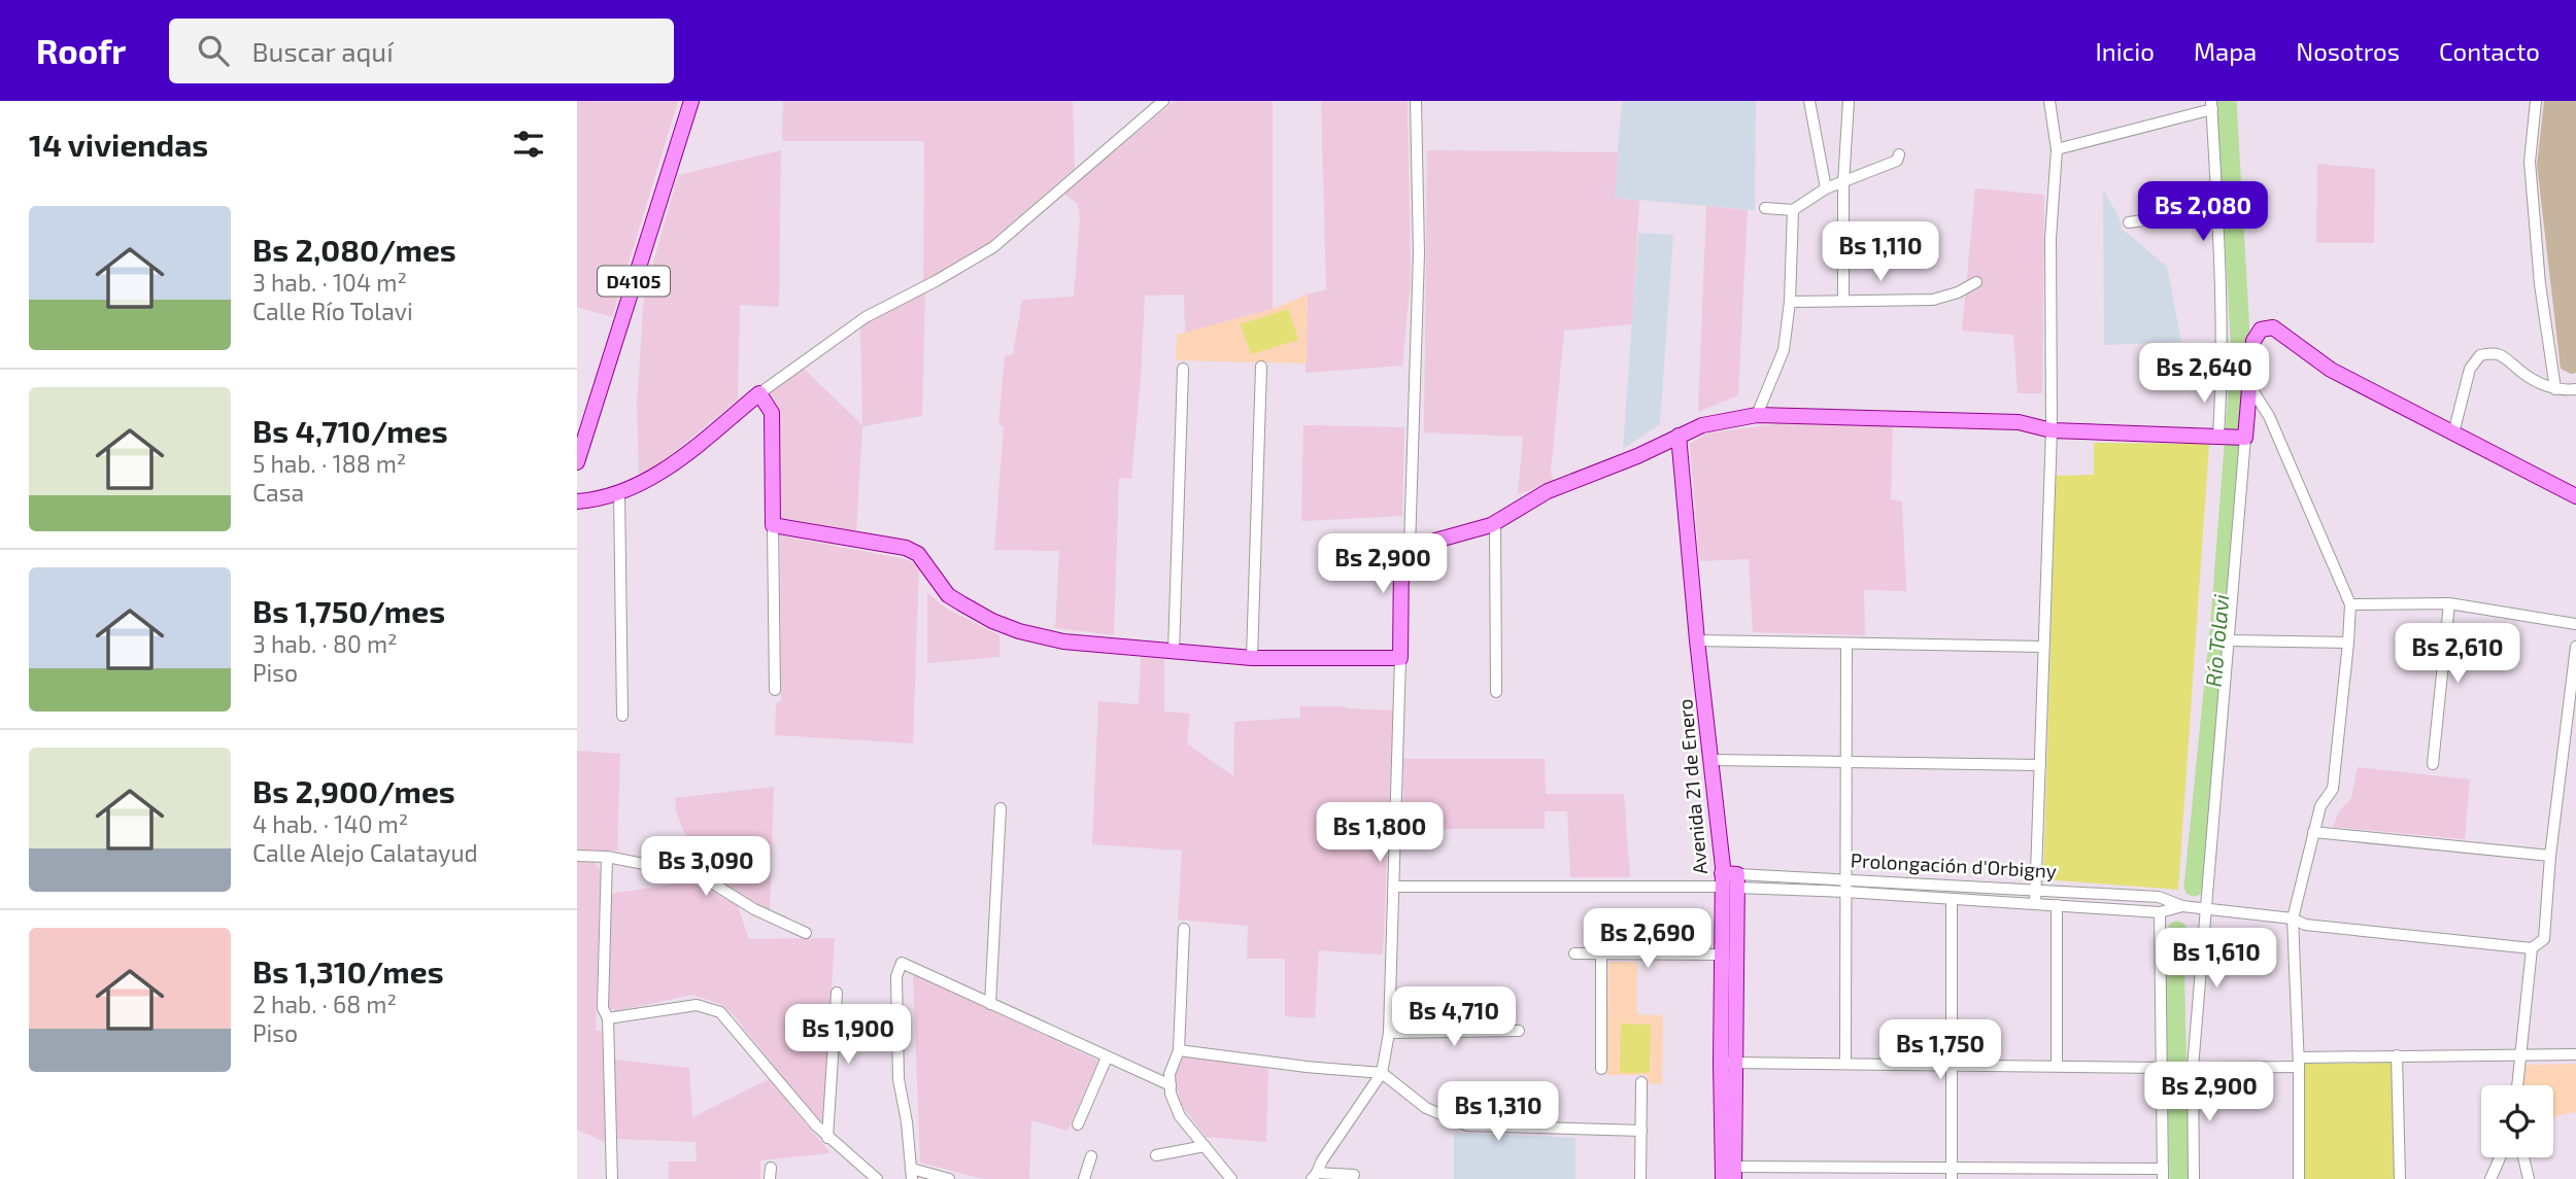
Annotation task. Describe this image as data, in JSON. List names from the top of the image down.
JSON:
{
  "streets": {
    "main road": ["D4105", "Avenida 21 de Enero"],
    "street": ["Prolongación d'Orbigny"]
  },
  "crossings": [
    ["Avenida 21 de Enero", "Prolongación d'Orbigny"]
  ],
  "water": ["Río Tolavi"],
  "page": {
    "header": "Roofr",
    "search": "Buscar aquí",
    "nav": [
      "Inicio",
      "Mapa",
      "Nosotros",
      "Contacto"
    ],
    "heading": "14 viviendas",
    "price": [
      "Bs 2,080",
      "Bs 1,110",
      "Bs 2,640",
      "Bs 2,900",
      "Bs 2,610",
      "Bs 1,800",
      "Bs 3,090",
      "Bs 2,690",
      "Bs 1,610",
      "Bs 4,710",
      "Bs 1,900",
      "Bs 1,750",
      "Bs 2,900",
      "Bs 1,310"
    ],
    "list": [
      {
        "name": "Bs 2,080/mes",
        "note": "3 hab. · 104 m² · Calle Río Tolavi"
      },
      {
        "name": "Bs 4,710/mes",
        "note": "5 hab. · 188 m² · Casa"
      },
      {
        "name": "Bs 1,750/mes",
        "note": "3 hab. · 80 m² · Piso"
      },
      {
        "name": "Bs 2,900/mes",
        "note": "4 hab. · 140 m² · Calle Alejo Calatayud"
      },
      {
        "name": "Bs 1,310/mes",
        "note": "2 hab. · 68 m² · Piso"
      }
    ]
  }
}
